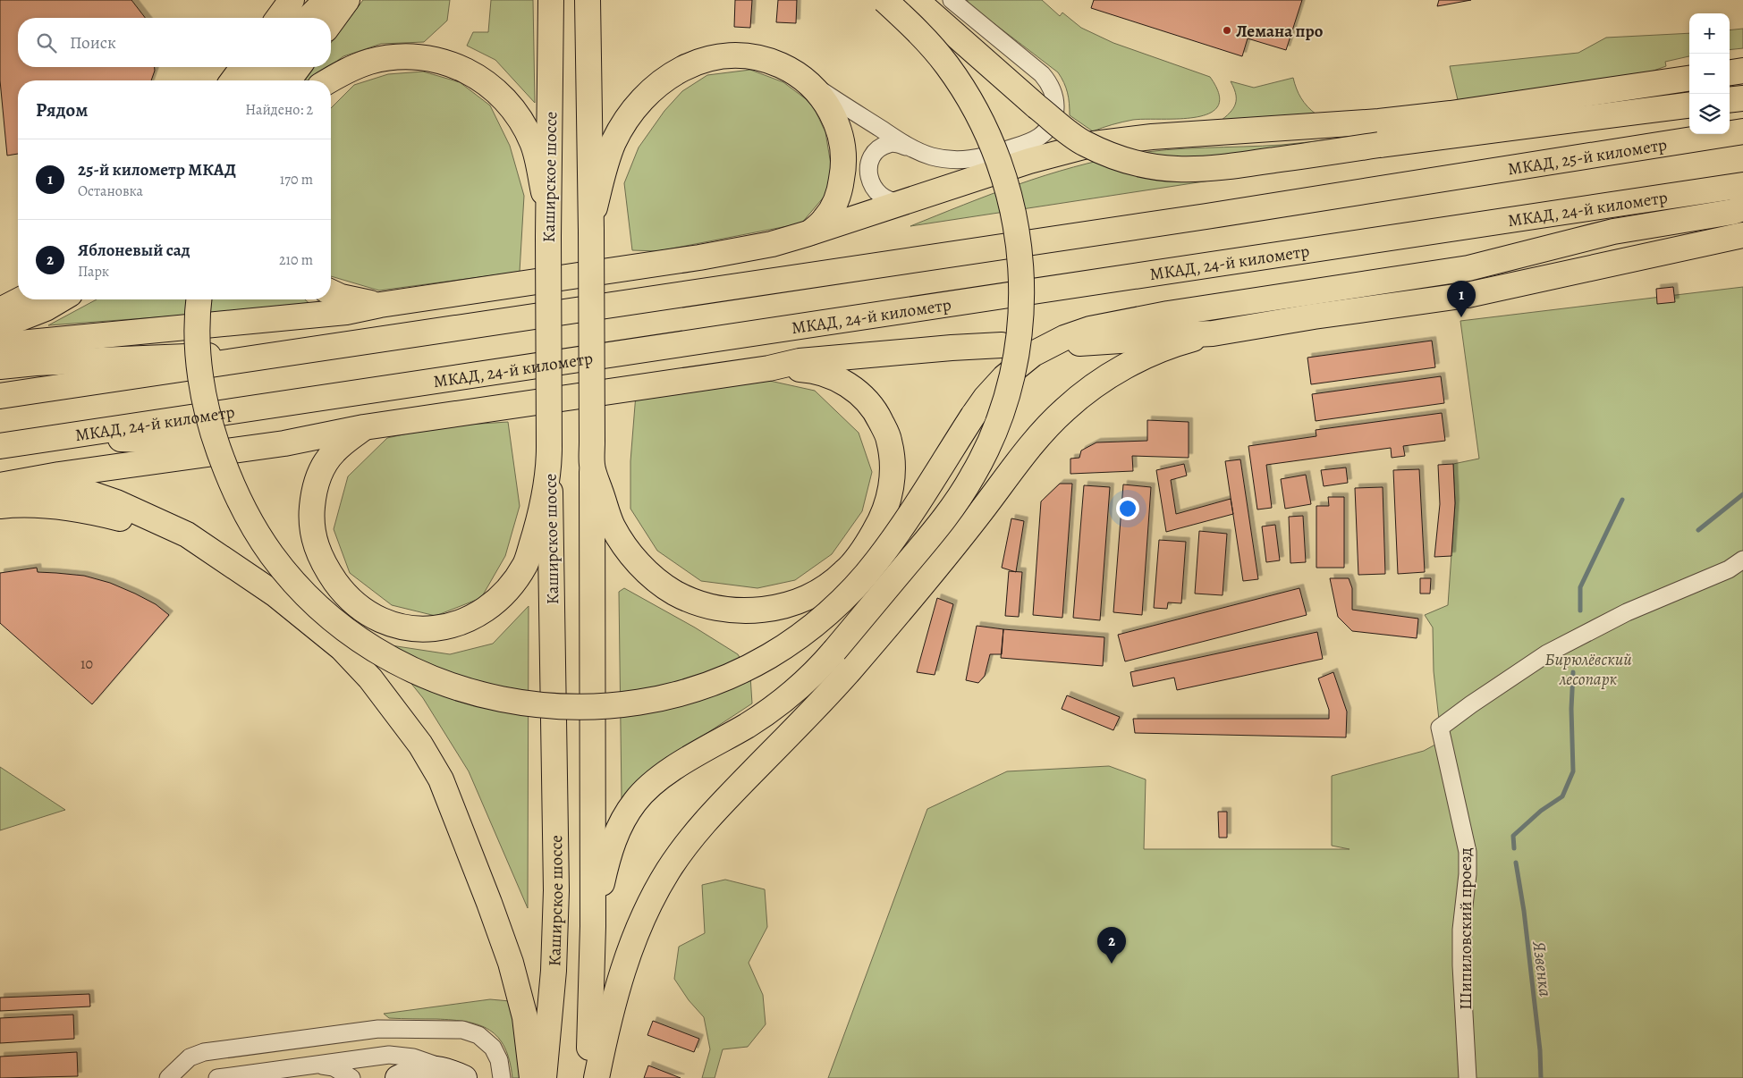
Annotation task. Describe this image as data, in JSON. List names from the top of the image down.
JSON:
{
  "streets": {
    "main road": ["МКАД, 25-й километр", "Каширское шоссе", "МКАД, 24-й километр"],
    "street": ["Шипиловский проезд"]
  },
  "water": ["Язвенка"],
  "parks": ["Бирюлёвский лесопарк"],
  "places": ["Лемана про"],
  "house_numbers": ["10"],
  "page": {
    "map_buttons": ["+", "−"],
    "search": "Поиск",
    "heading": ["Рядом", "Найдено: 2"],
    "list": [
      {
        "mark": "1",
        "name": "25-й километр МКАД",
        "note": "Остановка",
        "value": "170 m"
      },
      {
        "mark": "2",
        "name": "Яблоневый сад",
        "note": "Парк",
        "value": "210 m"
      }
    ],
    "pins": ["1", "2"]
  }
}
